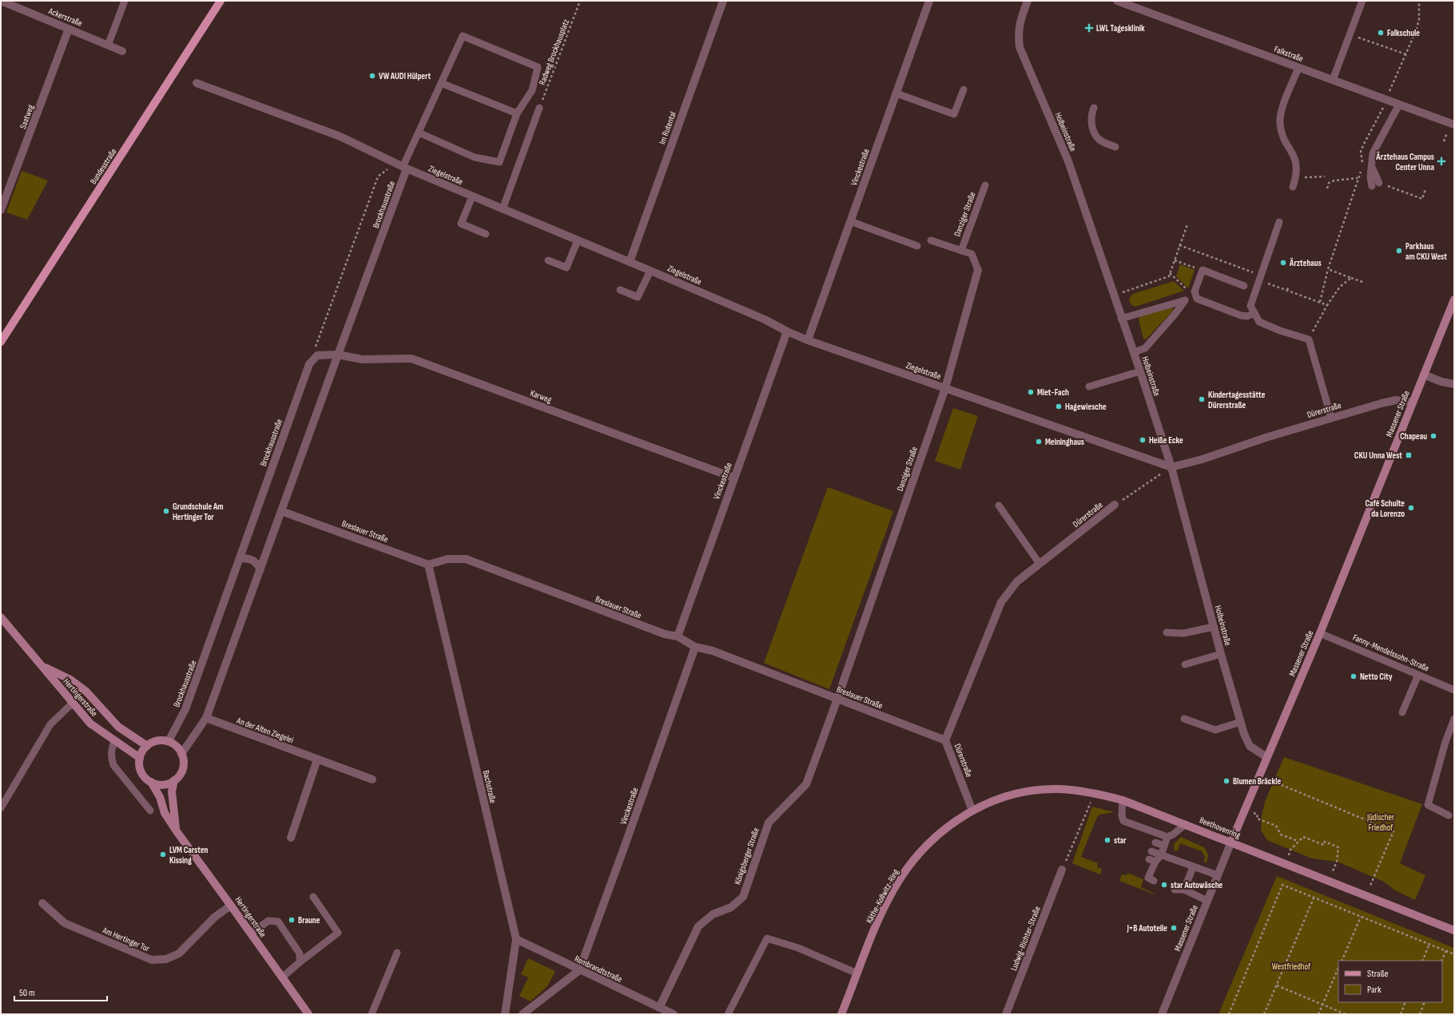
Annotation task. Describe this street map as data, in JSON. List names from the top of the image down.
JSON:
{
  "streets": {
    "main road": [
      "Bundesstraße",
      "Massener Straße",
      "Hertingerstraße",
      "Beethovenring",
      "Käthe-Kollwitz-Ring"
    ],
    "street": [
      "Ackerstraße",
      "Falkstraße",
      "Saatweg",
      "Im Rutental",
      "Holbeinstraße",
      "Vinckestraße",
      "Ziegelstraße",
      "Brockhausstraße",
      "Danziger Straße",
      "Karweg",
      "Dürerstraße",
      "Breslauer Straße",
      "An der Alten Ziegelei",
      "Bachstraße",
      "Königsberger Straße",
      "Ludwig-Richter-Straße",
      "Am Hertinger Tor",
      "Rembrandtstraße"
    ],
    "lane": ["Fanny-Mendelssohn-Straße"],
    "path": ["Radweg Brockhausplatz"]
  },
  "crossings": [
    ["Ackerstraße", "Saatweg"],
    ["Im Rutental", "Ziegelstraße"],
    ["Holbeinstraße", "Ziegelstraße"],
    ["Holbeinstraße", "Dürerstraße"],
    ["Holbeinstraße", "Massener Straße"],
    ["Vinckestraße", "Ziegelstraße"],
    ["Vinckestraße", "Karweg"],
    ["Vinckestraße", "Breslauer Straße"],
    ["Vinckestraße", "Rembrandtstraße"],
    ["Ziegelstraße", "Brockhausstraße"],
    ["Ziegelstraße", "Danziger Straße"],
    ["Ziegelstraße", "Dürerstraße"],
    ["Brockhausstraße", "Karweg"],
    ["Brockhausstraße", "Breslauer Straße"],
    ["Brockhausstraße", "Hertingerstraße"],
    ["Brockhausstraße", "An der Alten Ziegelei"],
    ["Danziger Straße", "Breslauer Straße"],
    ["Danziger Straße", "Königsberger Straße"],
    ["Dürerstraße", "Massener Straße"],
    ["Dürerstraße", "Breslauer Straße"],
    ["Dürerstraße", "Beethovenring"],
    ["Dürerstraße", "Käthe-Kollwitz-Ring"],
    ["Massener Straße", "Fanny-Mendelssohn-Straße"],
    ["Massener Straße", "Beethovenring"],
    ["Breslauer Straße", "Bachstraße"],
    ["Breslauer Straße", "Königsberger Straße"],
    ["Hertingerstraße", "Am Hertinger Tor"],
    ["Bachstraße", "Rembrandtstraße"],
    ["Beethovenring", "Käthe-Kollwitz-Ring"],
    ["Königsberger Straße", "Rembrandtstraße"]
  ],
  "parks": ["Jüdischer Friedhof", "Westfriedhof"],
  "places": {
    "health": ["LWL Tagesklinik", "Ärztehaus Campus Center Unna"],
    "other": [
      "Falkschule",
      "VW AUDI Hülpert",
      "Parkhaus am CKU West",
      "Ärztehaus",
      "Miet-Fach",
      "Kindertagesstätte Dürerstraße",
      "Hagewiesche",
      "Chapeau",
      "Heiße Ecke",
      "Meininghaus",
      "Café Schulte da Lorenzo",
      "Grundschule Am Hertinger Tor",
      "Netto City",
      "Blumen Bräckle",
      "star",
      "LVM Carsten Kissing",
      "star Autowäsche",
      "Braune",
      "J+B Autoteile"
    ],
    "transit": ["CKU Unna West"]
  },
  "legend": ["Straße", "Park"],
  "scale_bar": "50 m"
}
